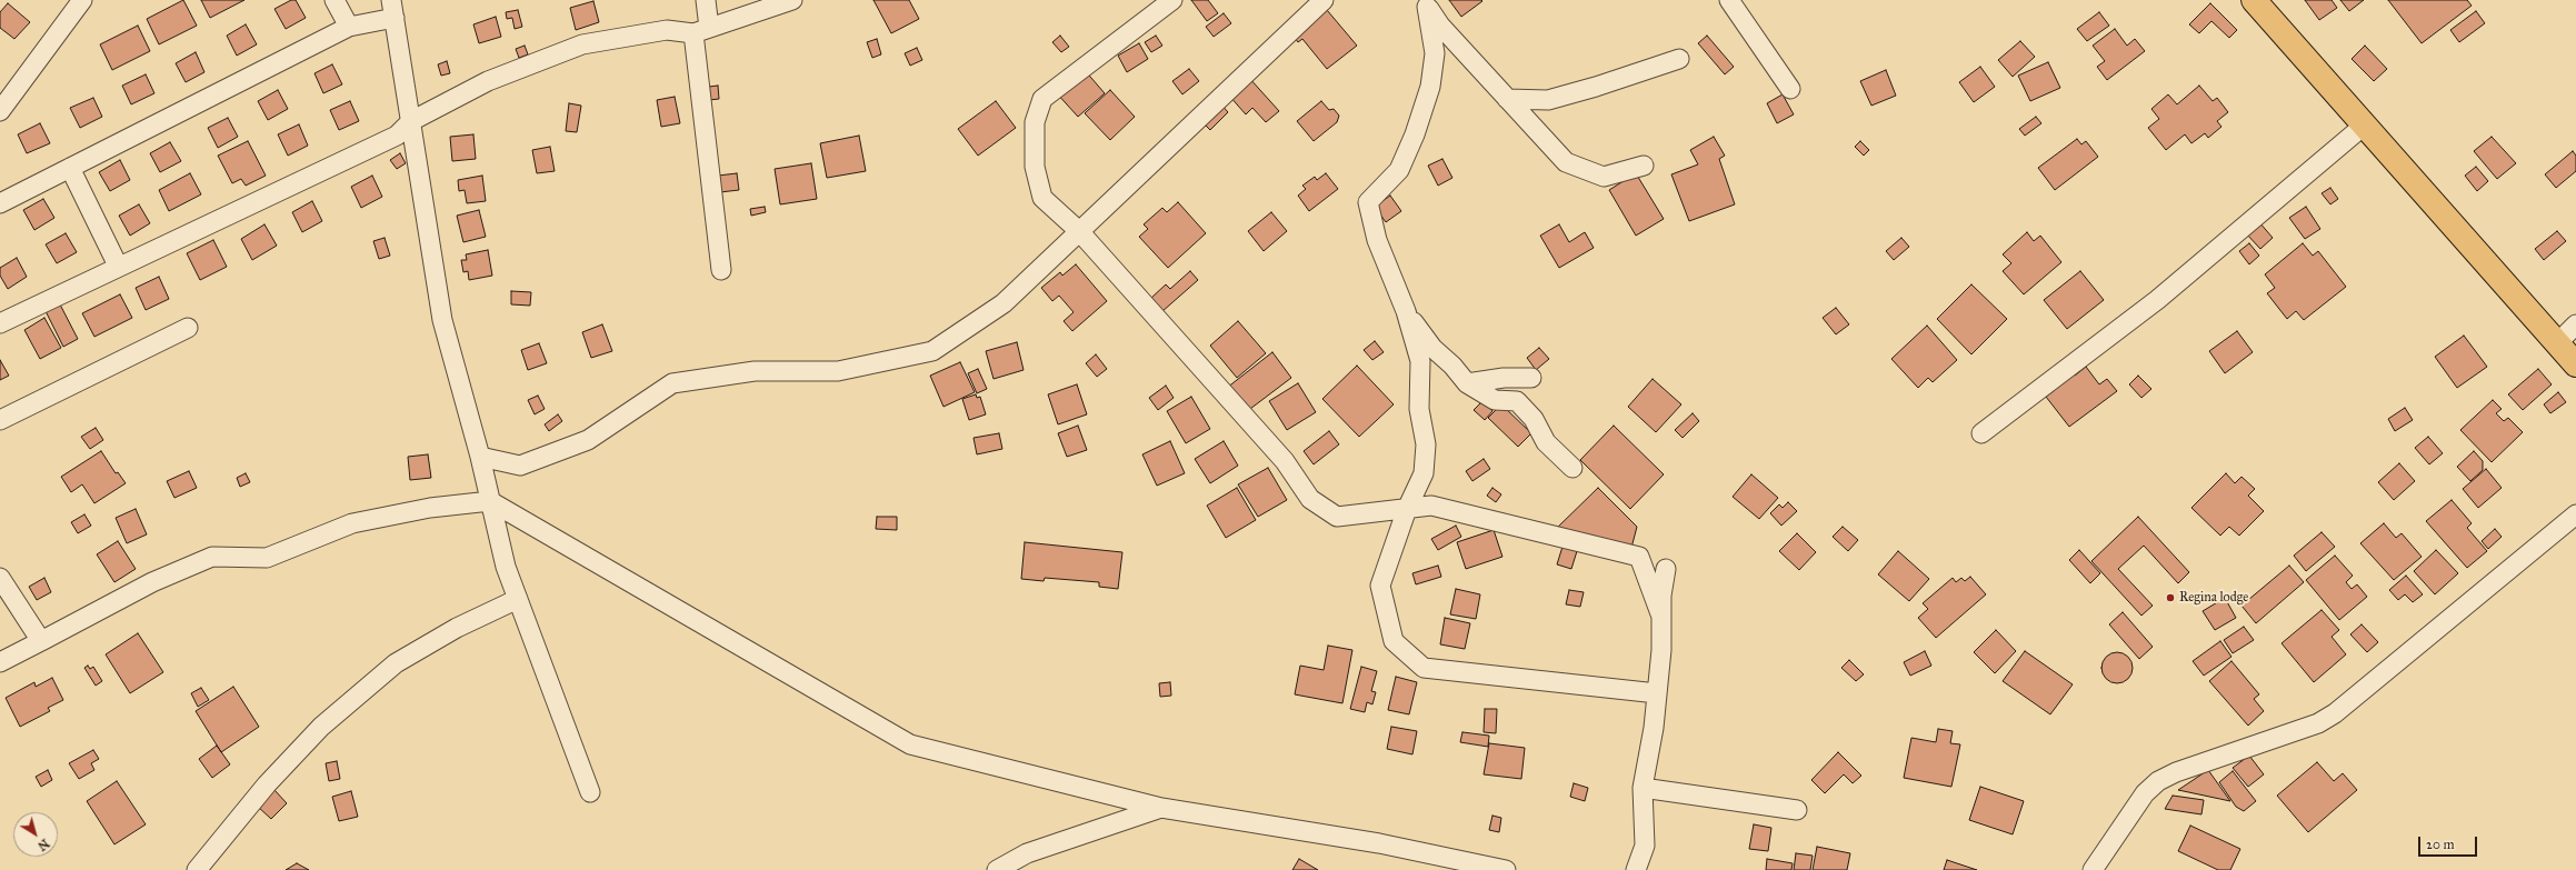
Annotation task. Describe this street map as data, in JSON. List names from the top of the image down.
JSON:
{
  "places": ["Regina lodge"],
  "scale_bar": "20 m",
  "north": "bottom right"
}
